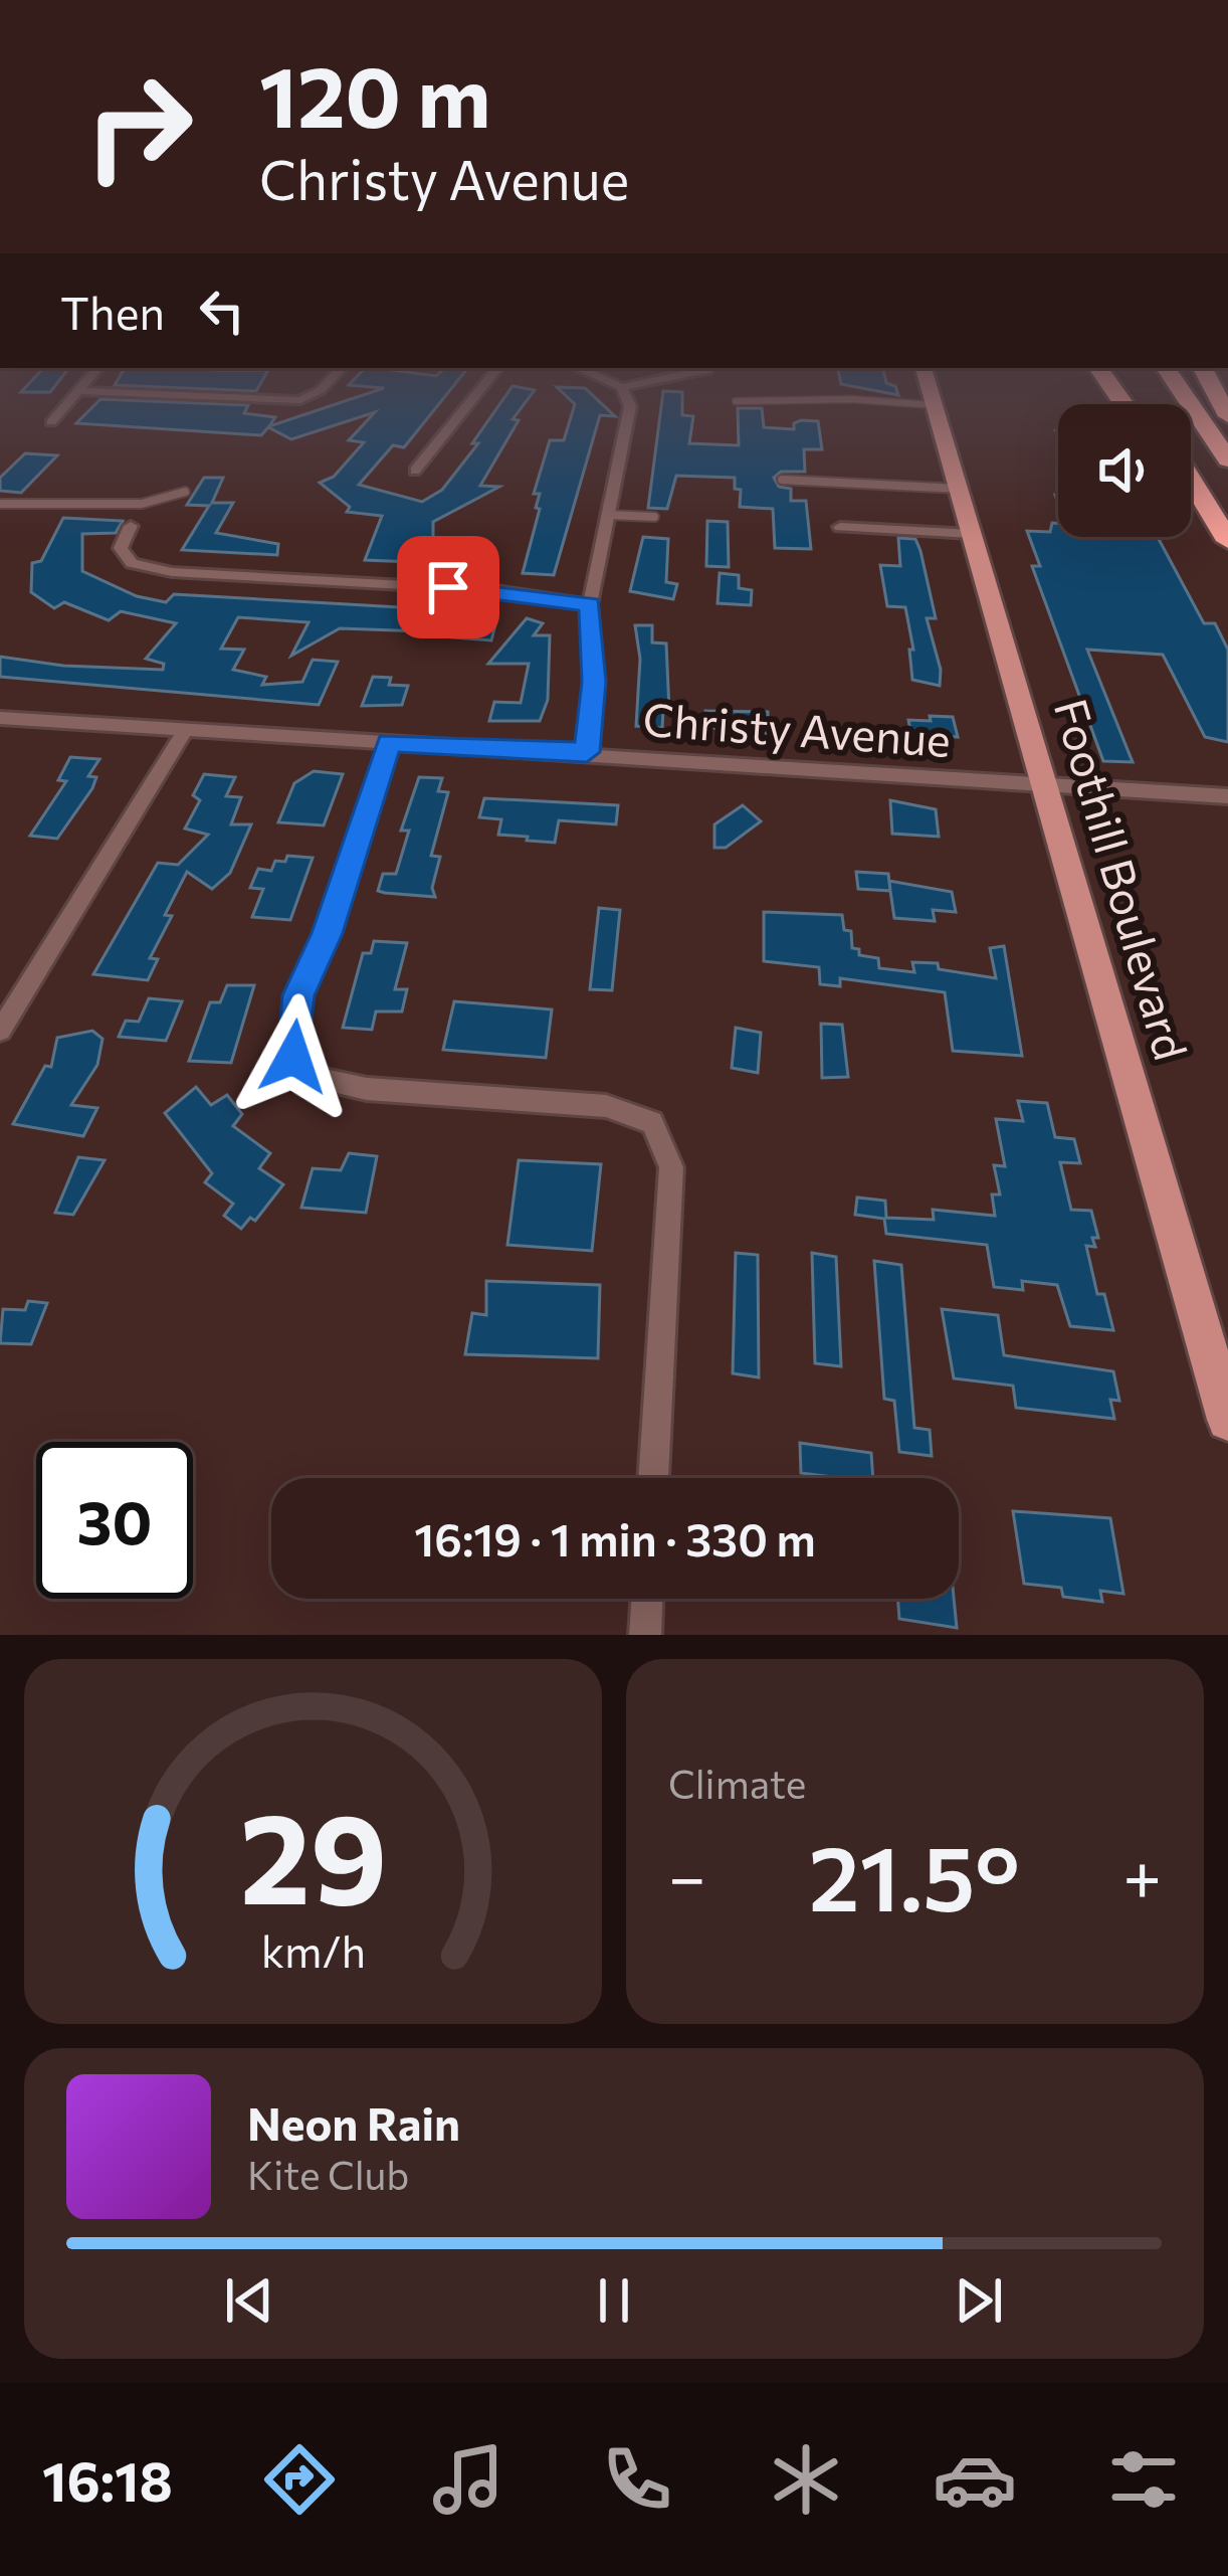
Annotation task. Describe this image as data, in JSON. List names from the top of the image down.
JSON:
{
  "streets": {
    "main road": ["Foothill Boulevard"],
    "street": ["Christy Avenue"]
  },
  "crossings": [
    ["Christy Avenue", "Foothill Boulevard"]
  ],
  "page": {
    "turn": ["120 m", "Christy Avenue"],
    "then": "Then",
    "limit": "30",
    "trip": "16:19 · 1 min · 330 m",
    "tile": "Climate",
    "heat": ["−", "21.5°", "+"],
    "song": ["Neon Rain", "Kite Club"],
    "tabs": "16:18",
    "gauge": ["29", "km/h"]
  }
}
